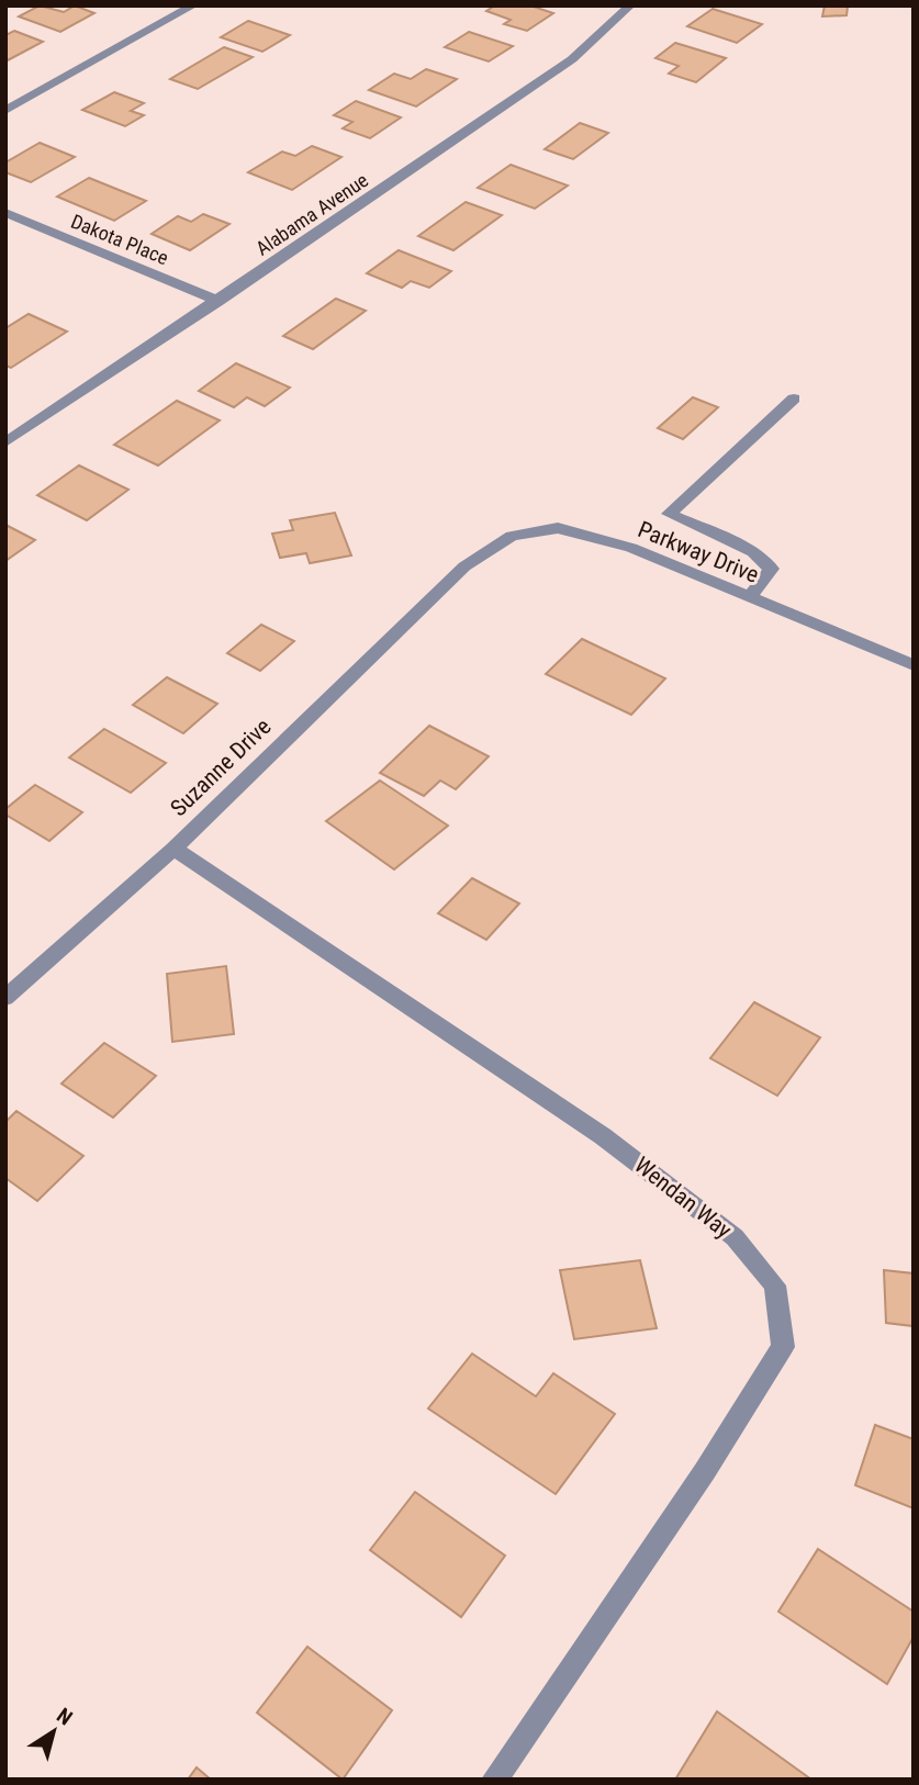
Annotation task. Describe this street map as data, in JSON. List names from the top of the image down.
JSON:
{
  "streets": {
    "street": [
      "Alabama Avenue",
      "Dakota Place",
      "Parkway Drive",
      "Suzanne Drive",
      "Wendan Way"
    ]
  },
  "crossings": [
    ["Alabama Avenue", "Dakota Place"],
    ["Parkway Drive", "Suzanne Drive"],
    ["Suzanne Drive", "Wendan Way"]
  ],
  "north": "top right"
}
